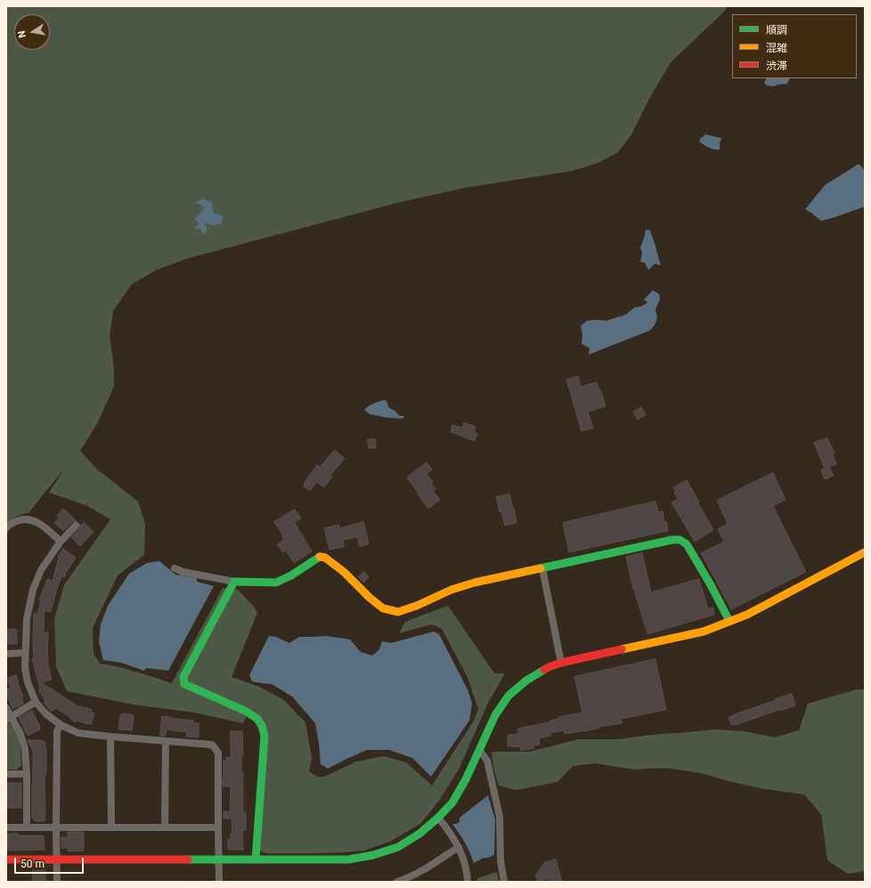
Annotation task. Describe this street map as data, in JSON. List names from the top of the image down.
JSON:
{
  "legend": ["順調", "混雑", "渋滞"],
  "scale_bar": "50 m",
  "north": "left"
}
